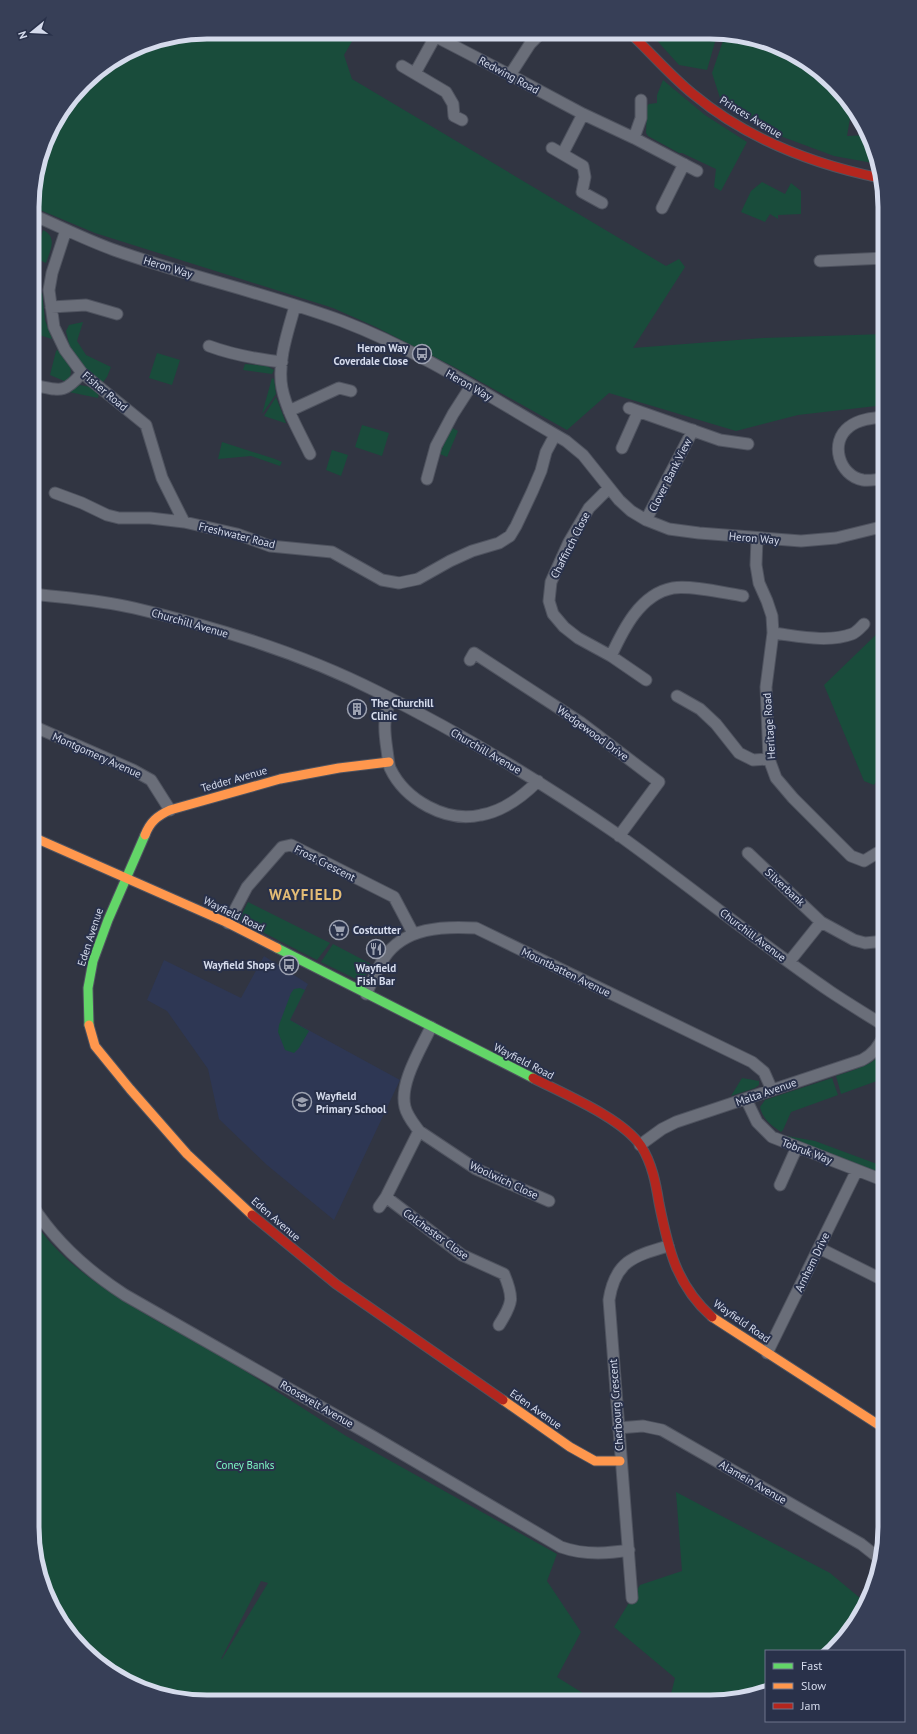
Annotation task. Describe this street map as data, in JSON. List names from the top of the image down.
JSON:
{
  "streets": {
    "street": [
      "Redwing Road",
      "Princes Avenue",
      "Heron Way",
      "Fisher Road",
      "Clover Bank View",
      "Freshwater Road",
      "Chaffinch Close",
      "Churchill Avenue",
      "Heritage Road",
      "Wedgewood Drive",
      "Montgomery Avenue",
      "Tedder Avenue",
      "Frost Crescent",
      "Silverbank",
      "Wayfield Road",
      "Eden Avenue",
      "Mountbatten Avenue",
      "Malta Avenue",
      "Tobruk Way",
      "Woolwich Close",
      "Colchester Close",
      "Arnhem Drive",
      "Roosevelt Avenue",
      "Cherbourg Crescent",
      "Alamein Avenue"
    ]
  },
  "crossings": [
    ["Heron Way", "Fisher Road"],
    ["Heron Way", "Clover Bank View"],
    ["Heron Way", "Freshwater Road"],
    ["Heron Way", "Chaffinch Close"],
    ["Heron Way", "Heritage Road"],
    ["Fisher Road", "Freshwater Road"],
    ["Churchill Avenue", "Wedgewood Drive"],
    ["Montgomery Avenue", "Tedder Avenue"],
    ["Tedder Avenue", "Wayfield Road"],
    ["Tedder Avenue", "Eden Avenue"],
    ["Frost Crescent", "Wayfield Road"],
    ["Frost Crescent", "Mountbatten Avenue"],
    ["Wayfield Road", "Eden Avenue"],
    ["Wayfield Road", "Mountbatten Avenue"],
    ["Wayfield Road", "Malta Avenue"],
    ["Wayfield Road", "Arnhem Drive"],
    ["Wayfield Road", "Cherbourg Crescent"],
    ["Eden Avenue", "Cherbourg Crescent"],
    ["Mountbatten Avenue", "Malta Avenue"],
    ["Malta Avenue", "Tobruk Way"],
    ["Tobruk Way", "Arnhem Drive"],
    ["Roosevelt Avenue", "Cherbourg Crescent"],
    ["Cherbourg Crescent", "Alamein Avenue"]
  ],
  "districts": ["WAYFIELD"],
  "parks": ["Coney Banks"],
  "places": {
    "bus stop": ["Heron Way Coverdale Close", "Wayfield Shops"],
    "building": ["The Churchill Clinic"],
    "supermarket": ["Costcutter"],
    "restaurant": ["Wayfield Fish Bar"],
    "school or university": ["Wayfield Primary School"]
  },
  "legend": ["Fast", "Slow", "Jam"],
  "north": "left"
}
